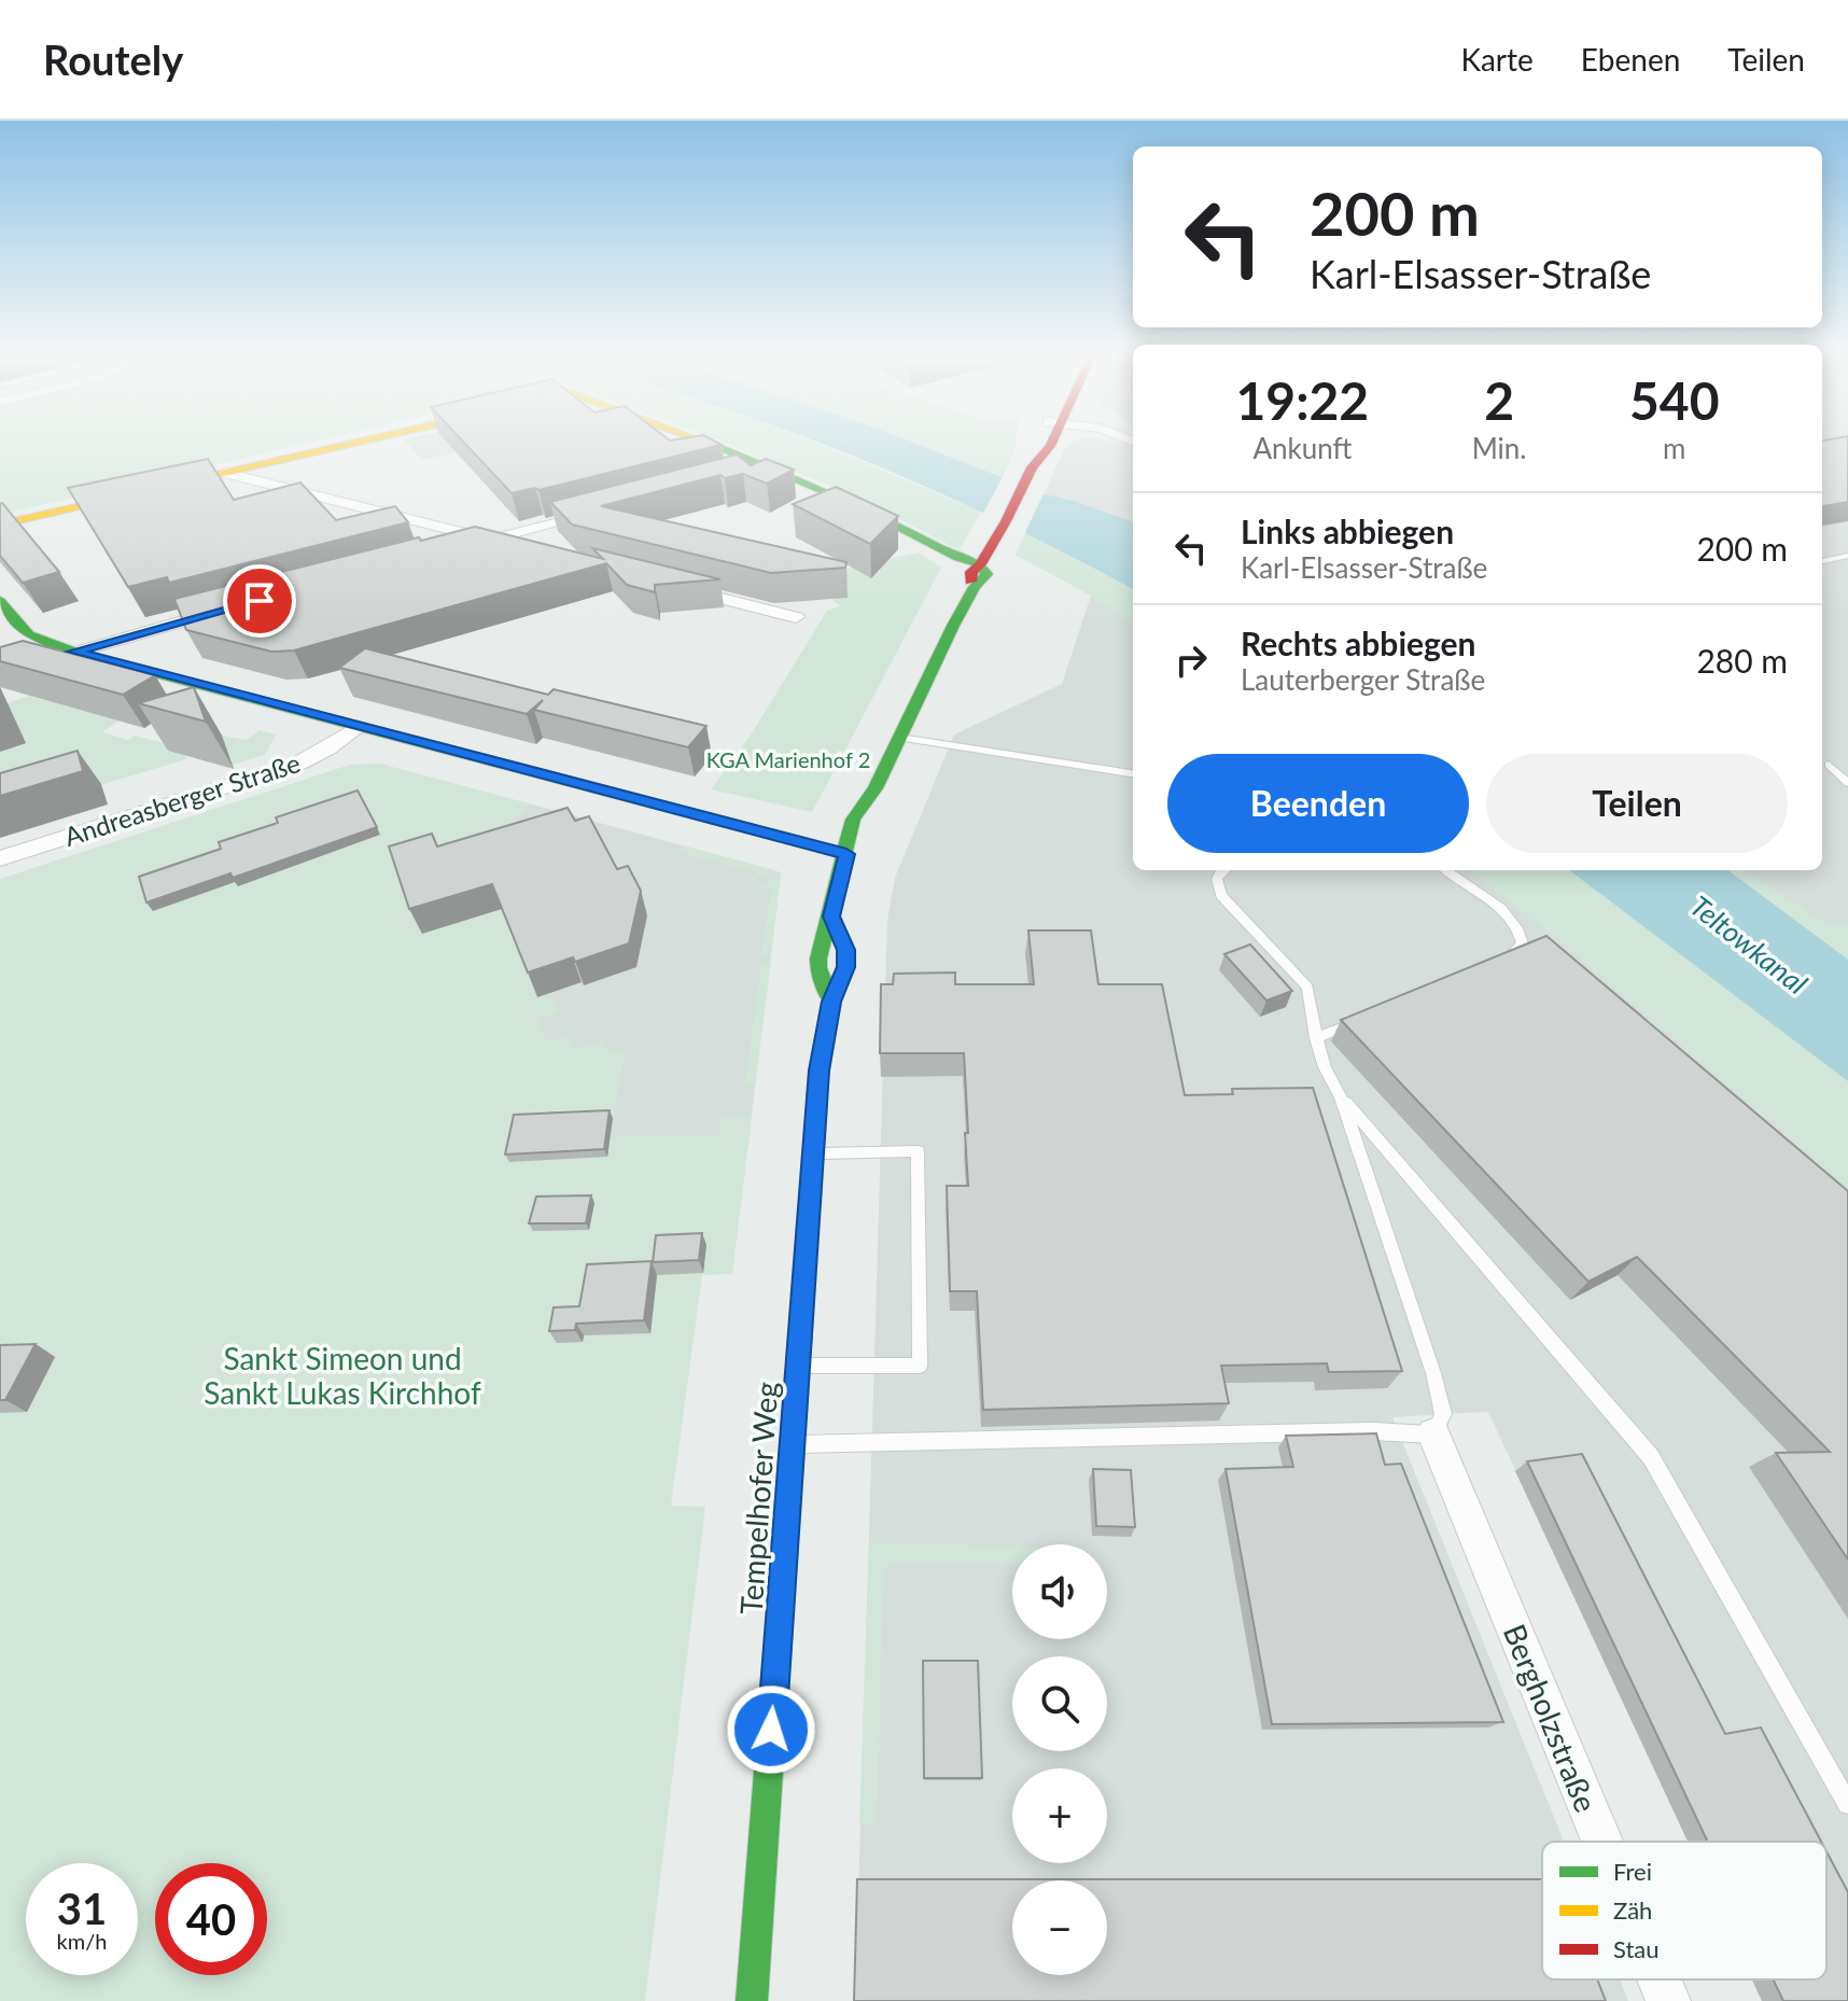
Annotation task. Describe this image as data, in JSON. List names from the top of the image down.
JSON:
{
  "streets": {
    "street": ["Andreasberger Straße", "Tempelhofer Weg", "Bergholzstraße"]
  },
  "water": ["Teltowkanal"],
  "parks": ["KGA Marienhof 2", "Sankt Simeon und Sankt Lukas Kirchhof"],
  "legend": ["Frei", "Zäh", "Stau"],
  "page": {
    "header": "Routely",
    "nav": ["Karte", "Ebenen", "Teilen"],
    "turn": ["200 m", "Karl-Elsasser-Straße"],
    "eta": [
      "19:22",
      "Ankunft",
      "2",
      "Min.",
      "540",
      "m"
    ],
    "list": [
      {
        "name": "Links abbiegen",
        "note": "Karl-Elsasser-Straße",
        "value": "200 m"
      },
      {
        "name": "Rechts abbiegen",
        "note": "Lauterberger Straße",
        "value": "280 m"
      }
    ],
    "buttons": ["Beenden", "Teilen"],
    "map_buttons": ["+", "−"],
    "speed": "31 km/h",
    "limit": "40"
  }
}
